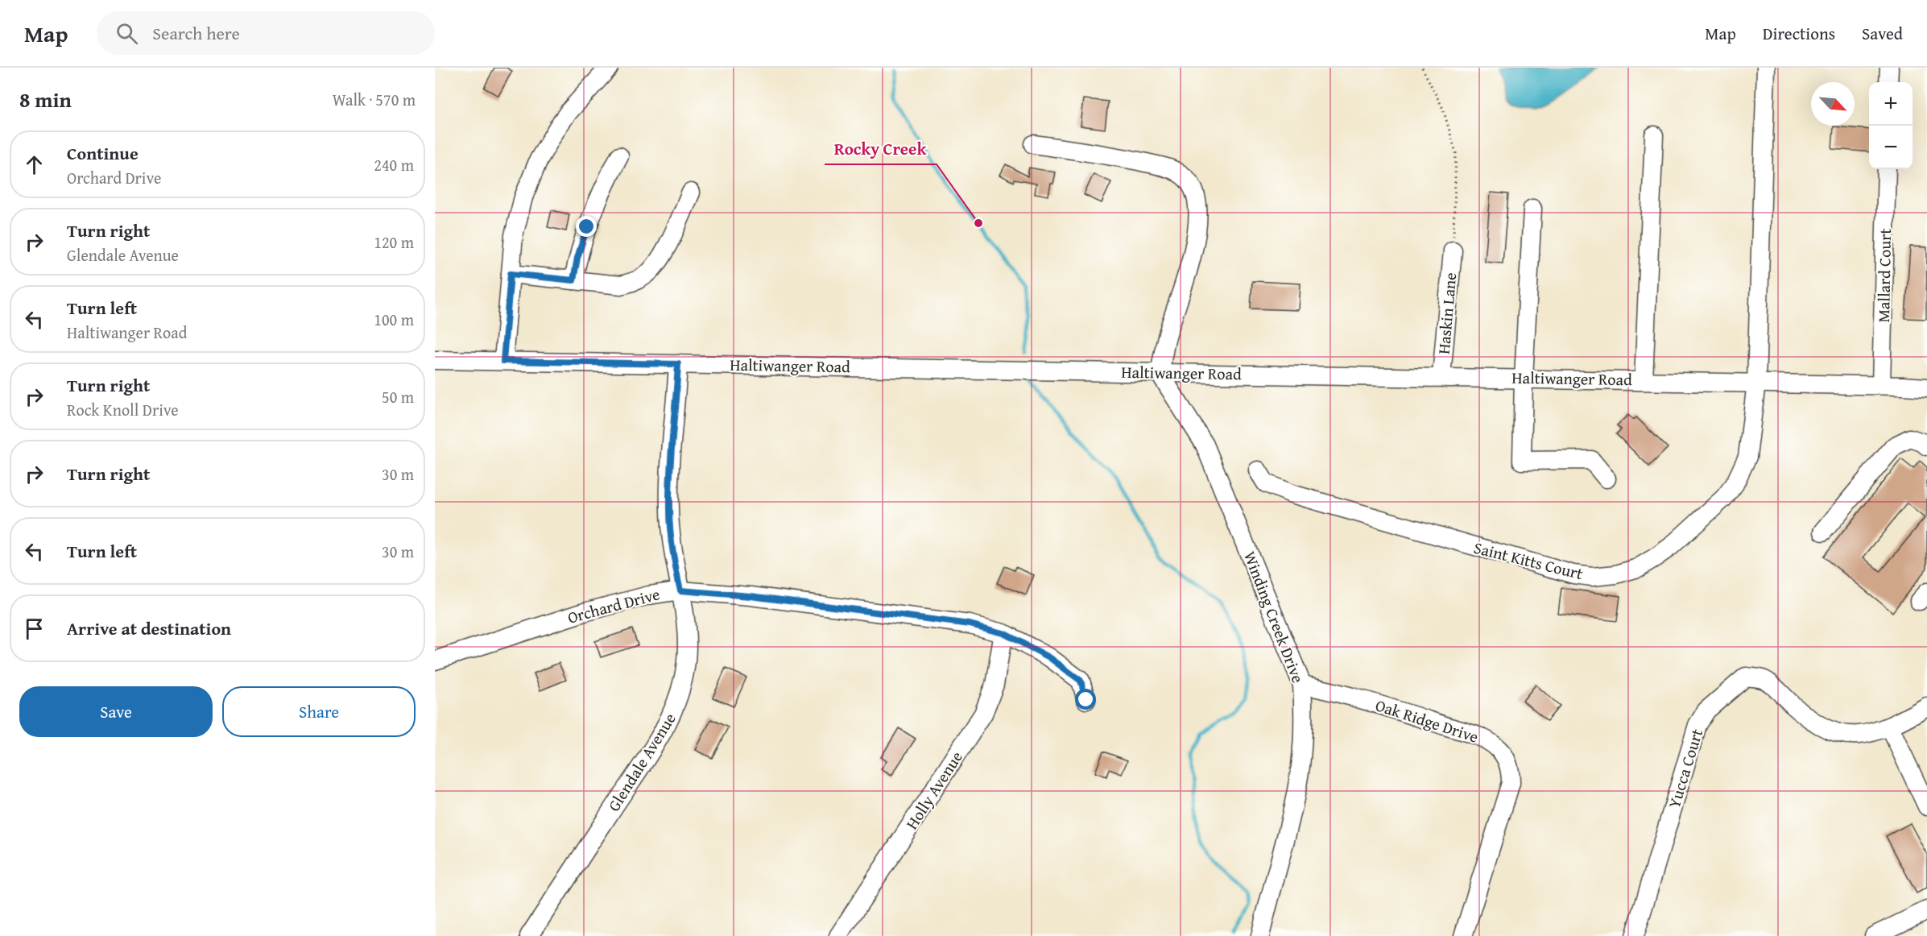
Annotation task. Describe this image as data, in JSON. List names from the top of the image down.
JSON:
{
  "streets": {
    "street": [
      "Mallard Court",
      "Haskin Lane",
      "Haltiwanger Road",
      "Saint Kitts Court",
      "Orchard Drive",
      "Winding Creek Drive",
      "Oak Ridge Drive",
      "Glendale Avenue",
      "Yucca Court",
      "Holly Avenue"
    ]
  },
  "crossings": [
    ["Mallard Court", "Haltiwanger Road"],
    ["Haskin Lane", "Haltiwanger Road"],
    ["Haltiwanger Road", "Saint Kitts Court"],
    ["Haltiwanger Road", "Winding Creek Drive"],
    ["Haltiwanger Road", "Glendale Avenue"],
    ["Orchard Drive", "Glendale Avenue"],
    ["Orchard Drive", "Holly Avenue"],
    ["Winding Creek Drive", "Oak Ridge Drive"]
  ],
  "places": ["Rocky Creek"],
  "north": "bottom right",
  "page": {
    "header": "Map",
    "search": "Search here",
    "nav": ["Map", "Directions", "Saved"],
    "heading": ["8 min", "Walk · 570 m"],
    "map_buttons": ["+", "−"],
    "list": [
      ["Continue", "Orchard Drive", "240 m"],
      ["Turn right", "Glendale Avenue", "120 m"],
      ["Turn left", "Haltiwanger Road", "100 m"],
      ["Turn right", "Rock Knoll Drive", "50 m"],
      ["Turn right", "30 m"],
      ["Turn left", "30 m"],
      "Arrive at destination"
    ],
    "buttons": ["Save", "Share"]
  }
}
